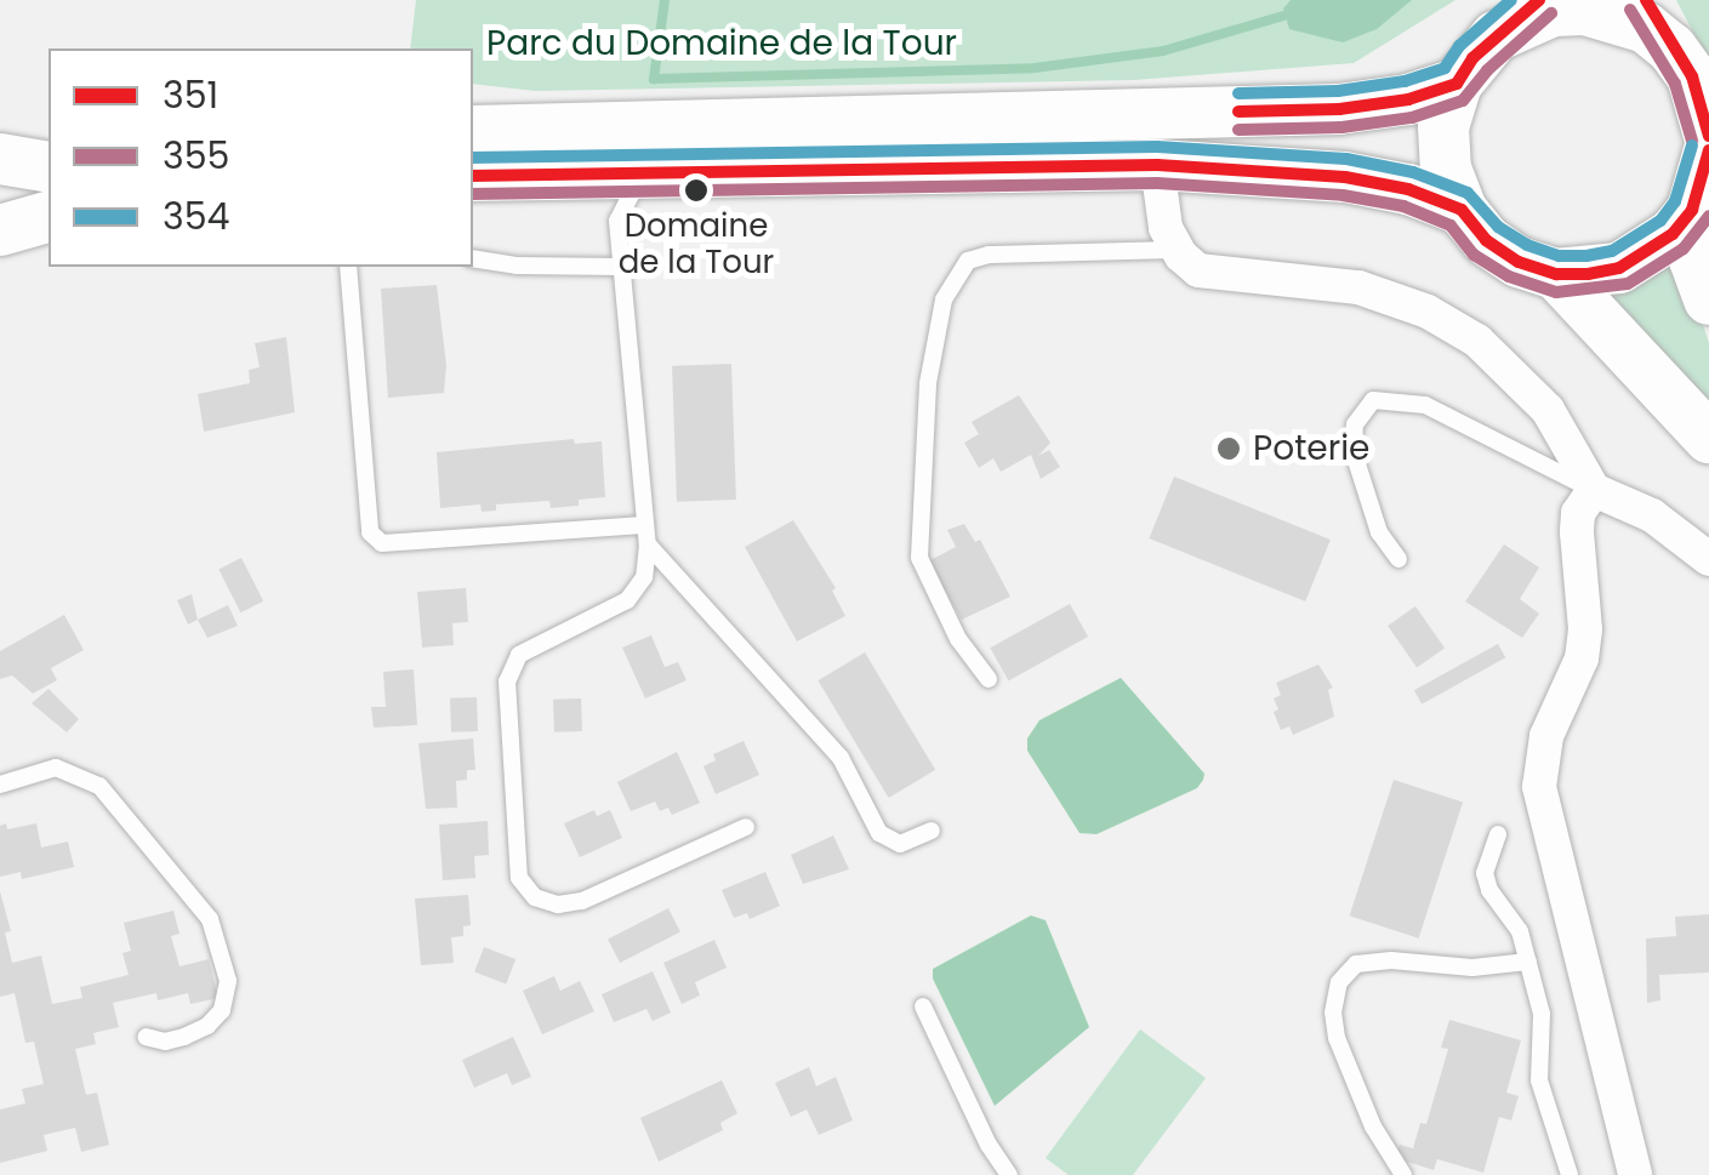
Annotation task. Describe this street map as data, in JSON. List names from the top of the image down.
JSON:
{
  "parks": ["Parc du Domaine de la Tour"],
  "places": ["Domaine de la Tour", "Poterie"],
  "lines": ["transit line 351", "transit line 354", "transit line 355"],
  "legend": ["351", "355", "354"]
}
